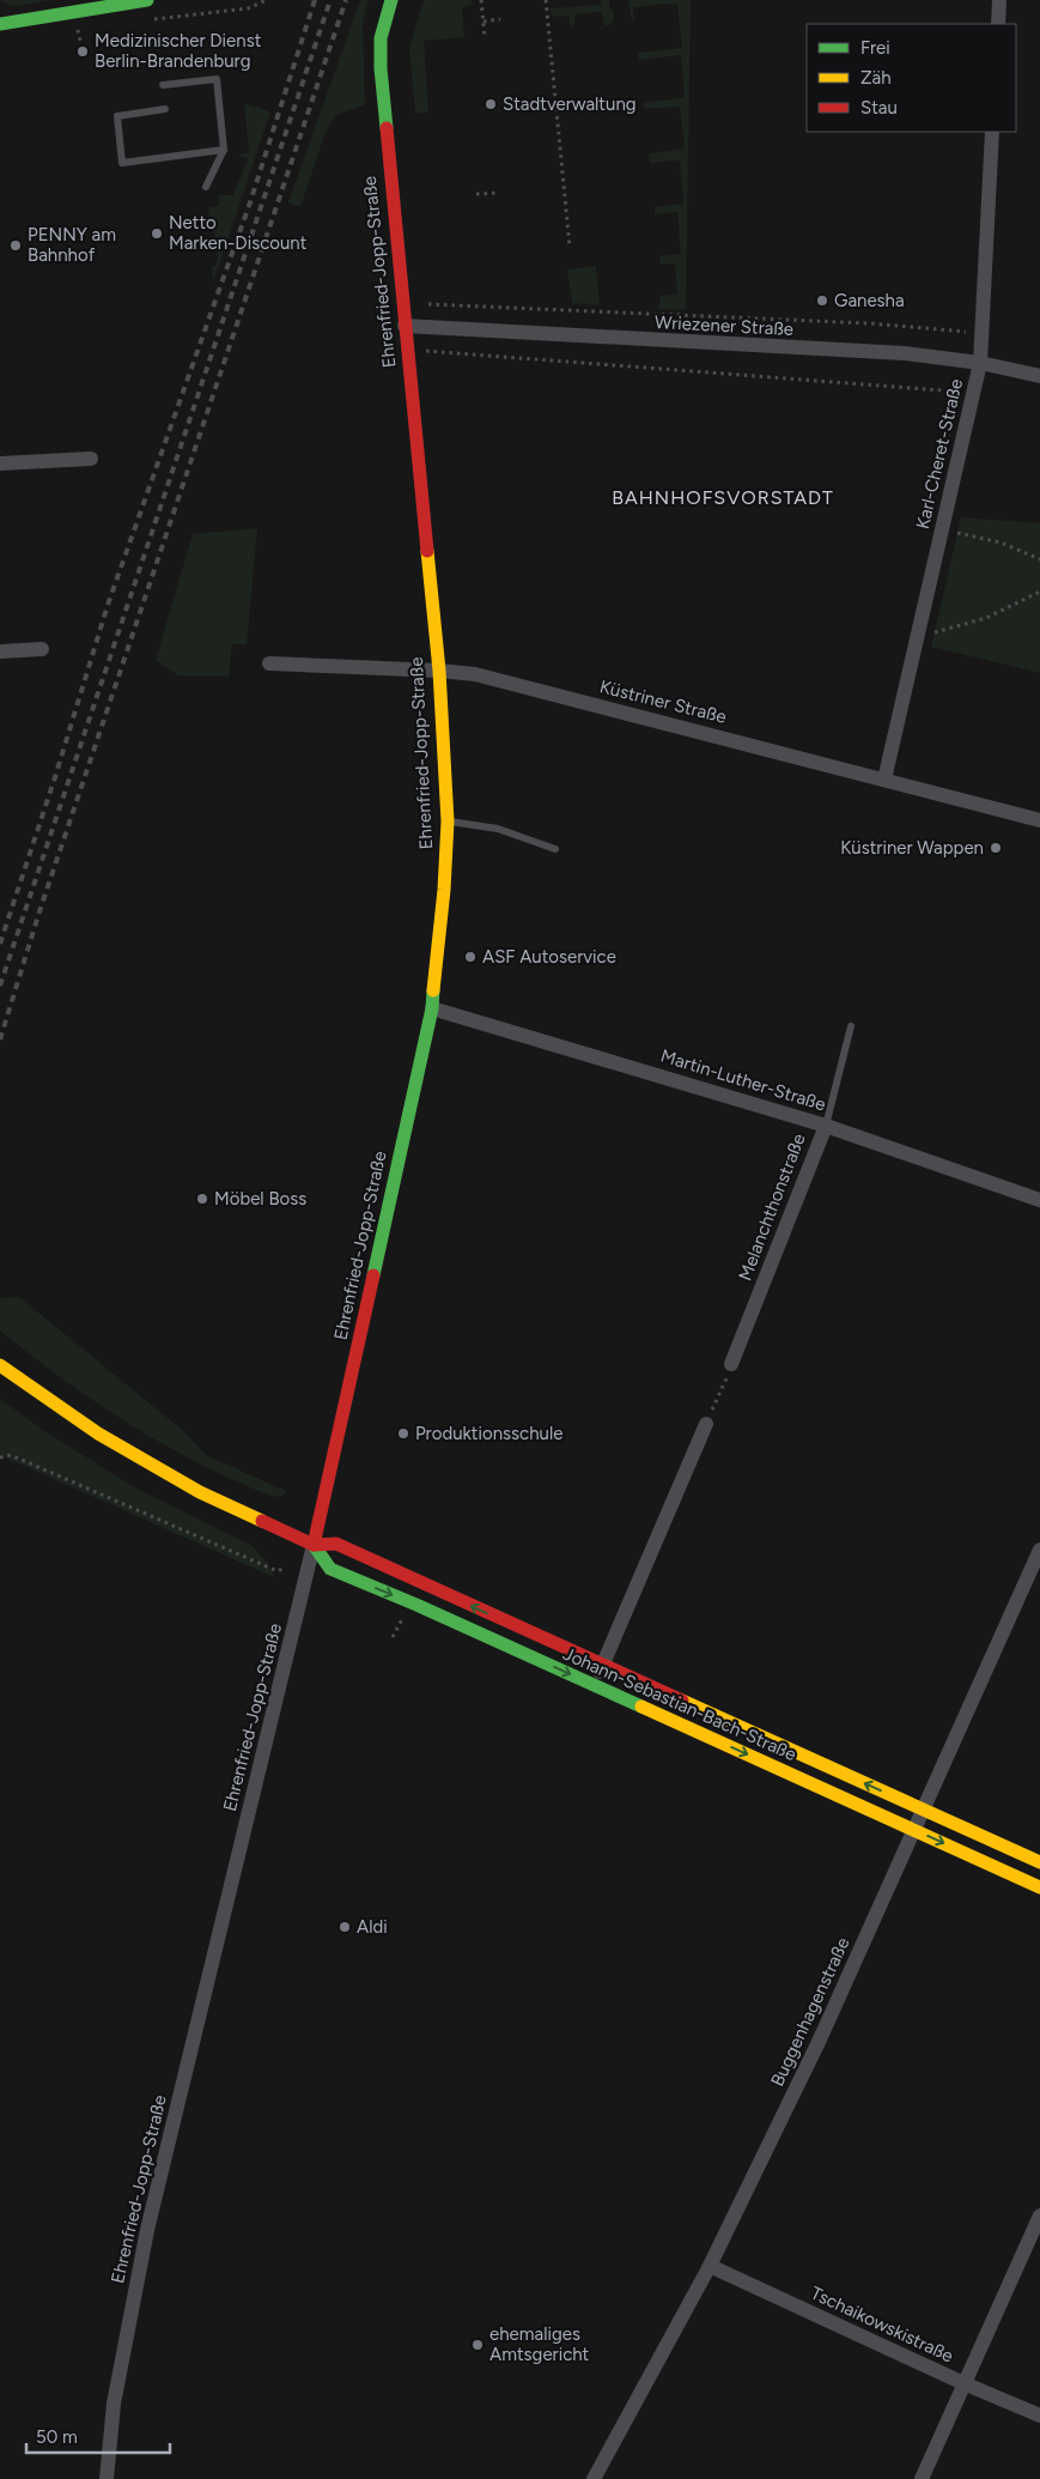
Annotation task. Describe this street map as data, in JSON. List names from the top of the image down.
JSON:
{
  "streets": {
    "street": [
      "Ehrenfried-Jopp-Straße",
      "Wriezener Straße",
      "Karl-Cheret-Straße",
      "Küstriner Straße",
      "Martin-Luther-Straße",
      "Melanchthonstraße",
      "Johann-Sebastian-Bach-Straße",
      "Buggenhagenstraße",
      "Tschaikowskistraße"
    ]
  },
  "crossings": [
    ["Ehrenfried-Jopp-Straße", "Wriezener Straße"],
    ["Ehrenfried-Jopp-Straße", "Küstriner Straße"],
    ["Ehrenfried-Jopp-Straße", "Martin-Luther-Straße"],
    ["Ehrenfried-Jopp-Straße", "Johann-Sebastian-Bach-Straße"],
    ["Wriezener Straße", "Karl-Cheret-Straße"],
    ["Karl-Cheret-Straße", "Küstriner Straße"],
    ["Martin-Luther-Straße", "Melanchthonstraße"],
    ["Johann-Sebastian-Bach-Straße", "Buggenhagenstraße"],
    ["Buggenhagenstraße", "Tschaikowskistraße"]
  ],
  "districts": ["BAHNHOFSVORSTADT"],
  "places": [
    "Medizinischer Dienst Berlin-Brandenburg",
    "Stadtverwaltung",
    "Netto Marken-Discount",
    "PENNY am Bahnhof",
    "Ganesha",
    "Küstriner Wappen",
    "ASF Autoservice",
    "Möbel Boss",
    "Produktionsschule",
    "Aldi",
    "ehemaliges Amtsgericht"
  ],
  "legend": ["Frei", "Zäh", "Stau"],
  "scale_bar": "50 m"
}
